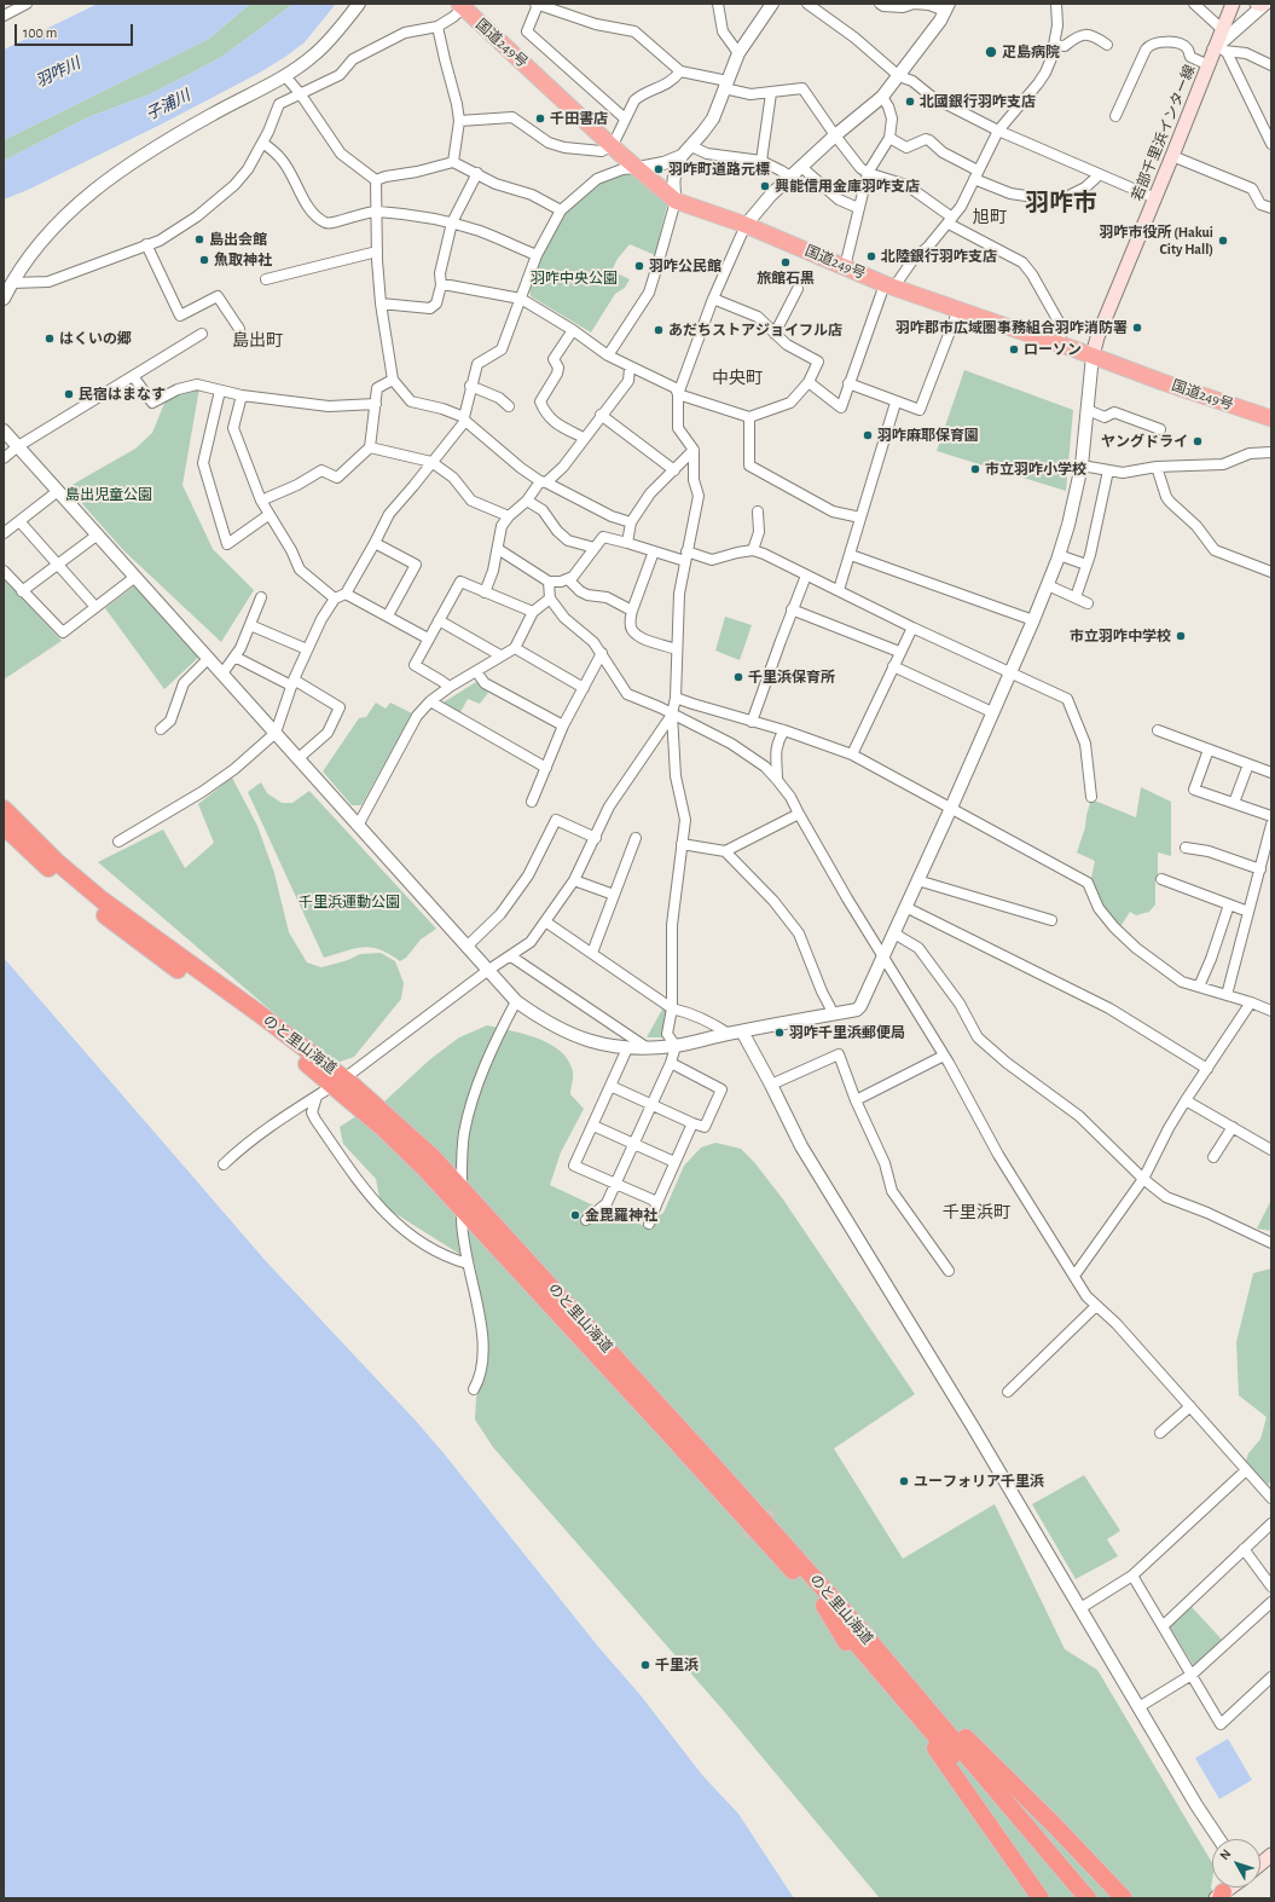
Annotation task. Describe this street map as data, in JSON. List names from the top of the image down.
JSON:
{
  "streets": {
    "highway": ["国道249号", "のと里山海道"],
    "main road": ["若部千里浜インター線"]
  },
  "crossings": [
    ["国道249号", "若部千里浜インター線"]
  ],
  "districts": [
    "羽咋市",
    "旭町",
    "島出町",
    "中央町",
    "千里浜町"
  ],
  "water": ["羽咋川", "子浦川"],
  "parks": ["羽咋中央公園", "島出児童公園", "千里浜運動公園"],
  "places": [
    "疋島病院",
    "北國銀行羽咋支店",
    "千田書店",
    "羽咋町道路元標",
    "興能信用金庫羽咋支店",
    "島出会館",
    "羽咋市役所 (Hakui City Hall)",
    "北陸銀行羽咋支店",
    "魚取神社",
    "旅館石黒",
    "羽咋公民館",
    "羽咋郡市広域圏事務組合羽咋消防署",
    "あだちストアジョイフル店",
    "はくいの郷",
    "ローソン",
    "民宿はまなす",
    "羽咋麻耶保育園",
    "ヤングドライ",
    "市立羽咋小学校",
    "市立羽咋中学校",
    "千里浜保育所",
    "羽咋千里浜郵便局",
    "金毘羅神社",
    "ユーフォリア千里浜",
    "千里浜"
  ],
  "scale_bar": "100 m",
  "north": "top left"
}
